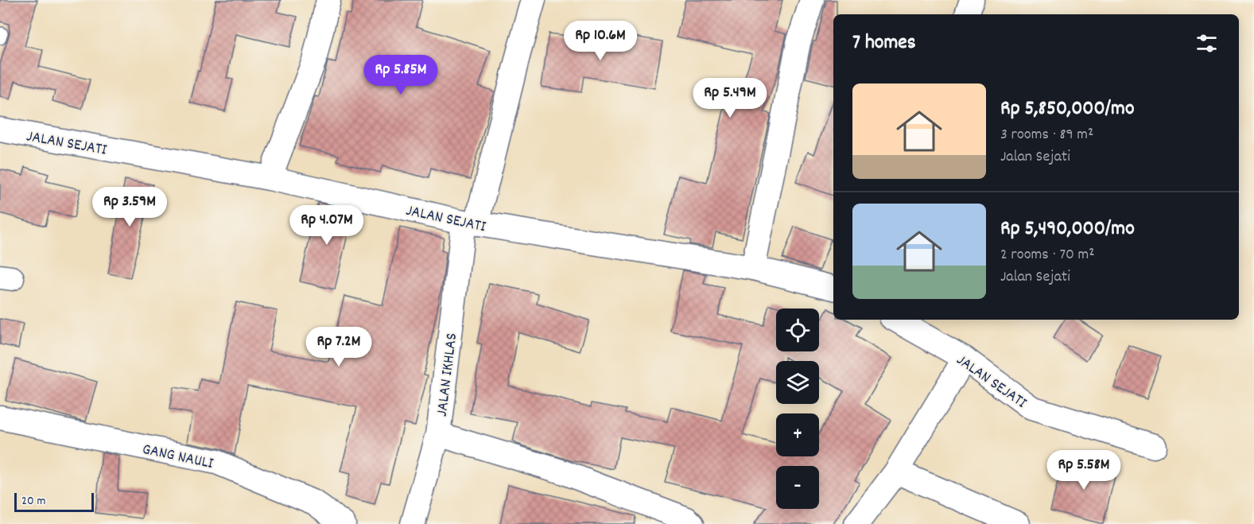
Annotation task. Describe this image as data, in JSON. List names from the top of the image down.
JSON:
{
  "streets": {
    "street": ["JALAN SEJATI", "JALAN IKHLAS", "GANG NAULI"]
  },
  "crossings": [
    ["JALAN SEJATI", "JALAN IKHLAS"]
  ],
  "scale_bar": "20 m",
  "page": {
    "heading": "7 homes",
    "price": [
      "Rp 10.6M",
      "Rp 5.85M",
      "Rp 5.49M",
      "Rp 3.59M",
      "Rp 4.07M",
      "Rp 7.2M",
      "Rp 5.58M"
    ],
    "list": [
      {
        "name": "Rp 5,850,000/mo",
        "note": "3 rooms · 89 m² · Jalan Sejati"
      },
      {
        "name": "Rp 5,490,000/mo",
        "note": "2 rooms · 70 m² · Jalan Sejati"
      }
    ],
    "map_buttons": ["+", "−"],
    "scale": "20 m"
  }
}
